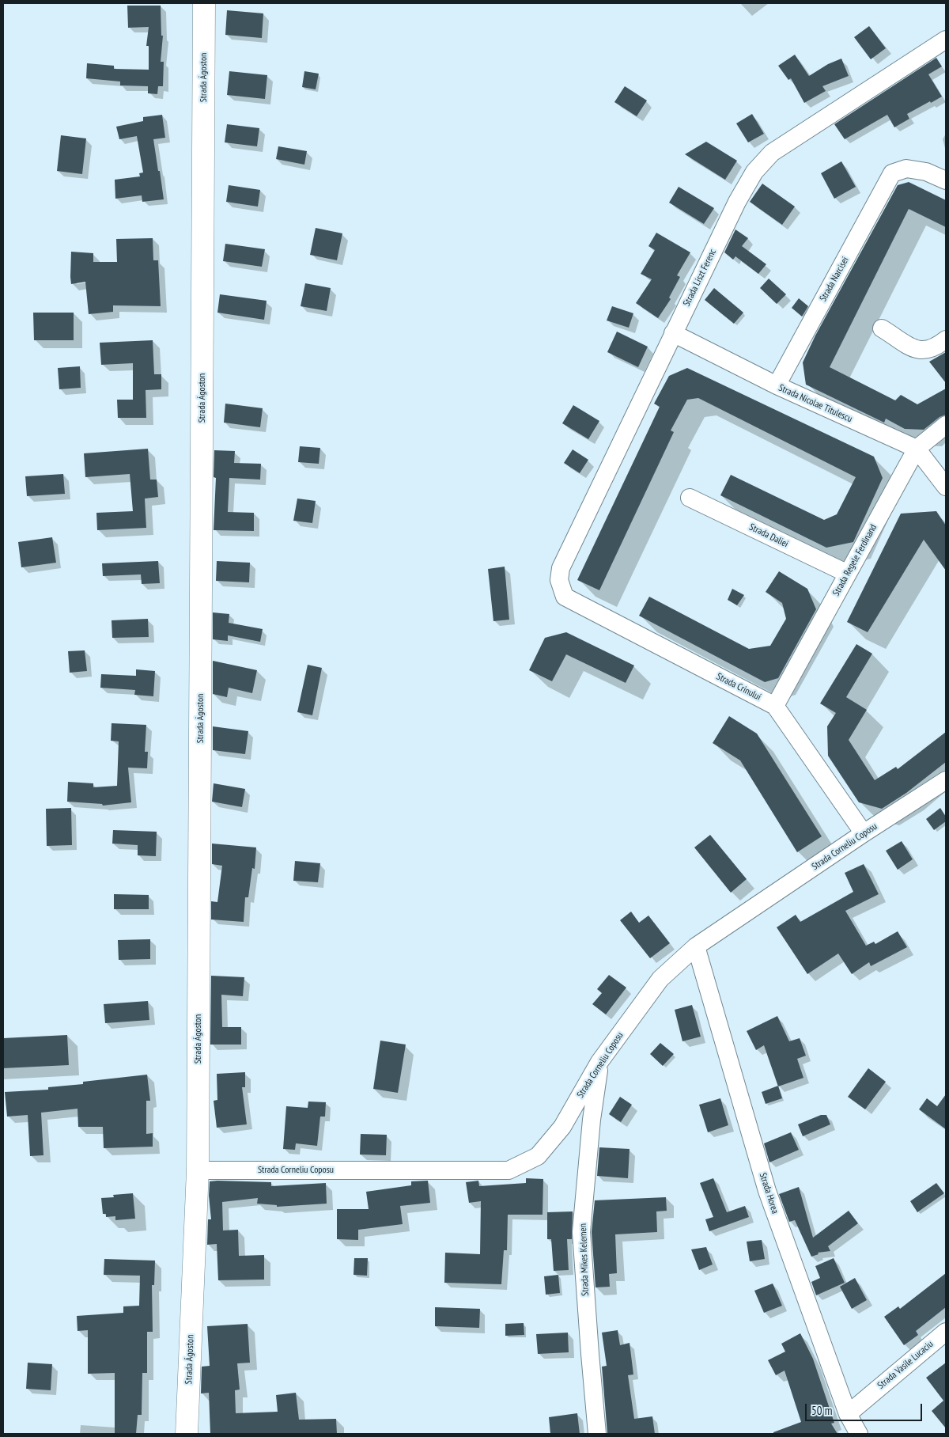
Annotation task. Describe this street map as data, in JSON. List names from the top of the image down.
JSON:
{
  "streets": {
    "main road": ["Strada Ágoston"],
    "street": [
      "Strada Liszt Ferenc",
      "Strada Narcisei",
      "Strada Nicolae Titulescu",
      "Strada Daliei",
      "Strada Regele Ferdinand",
      "Strada Crinului",
      "Strada Corneliu Coposu",
      "Strada Horea",
      "Strada Mikes Kelemen",
      "Strada Vasile Lucaciu"
    ]
  },
  "crossings": [
    ["Strada Ágoston", "Strada Corneliu Coposu"],
    ["Strada Liszt Ferenc", "Strada Nicolae Titulescu"],
    ["Strada Liszt Ferenc", "Strada Crinului"],
    ["Strada Narcisei", "Strada Nicolae Titulescu"],
    ["Strada Nicolae Titulescu", "Strada Regele Ferdinand"],
    ["Strada Daliei", "Strada Regele Ferdinand"],
    ["Strada Regele Ferdinand", "Strada Crinului"],
    ["Strada Crinului", "Strada Corneliu Coposu"],
    ["Strada Corneliu Coposu", "Strada Horea"],
    ["Strada Corneliu Coposu", "Strada Mikes Kelemen"],
    ["Strada Horea", "Strada Vasile Lucaciu"]
  ],
  "scale_bar": "50 m"
}
